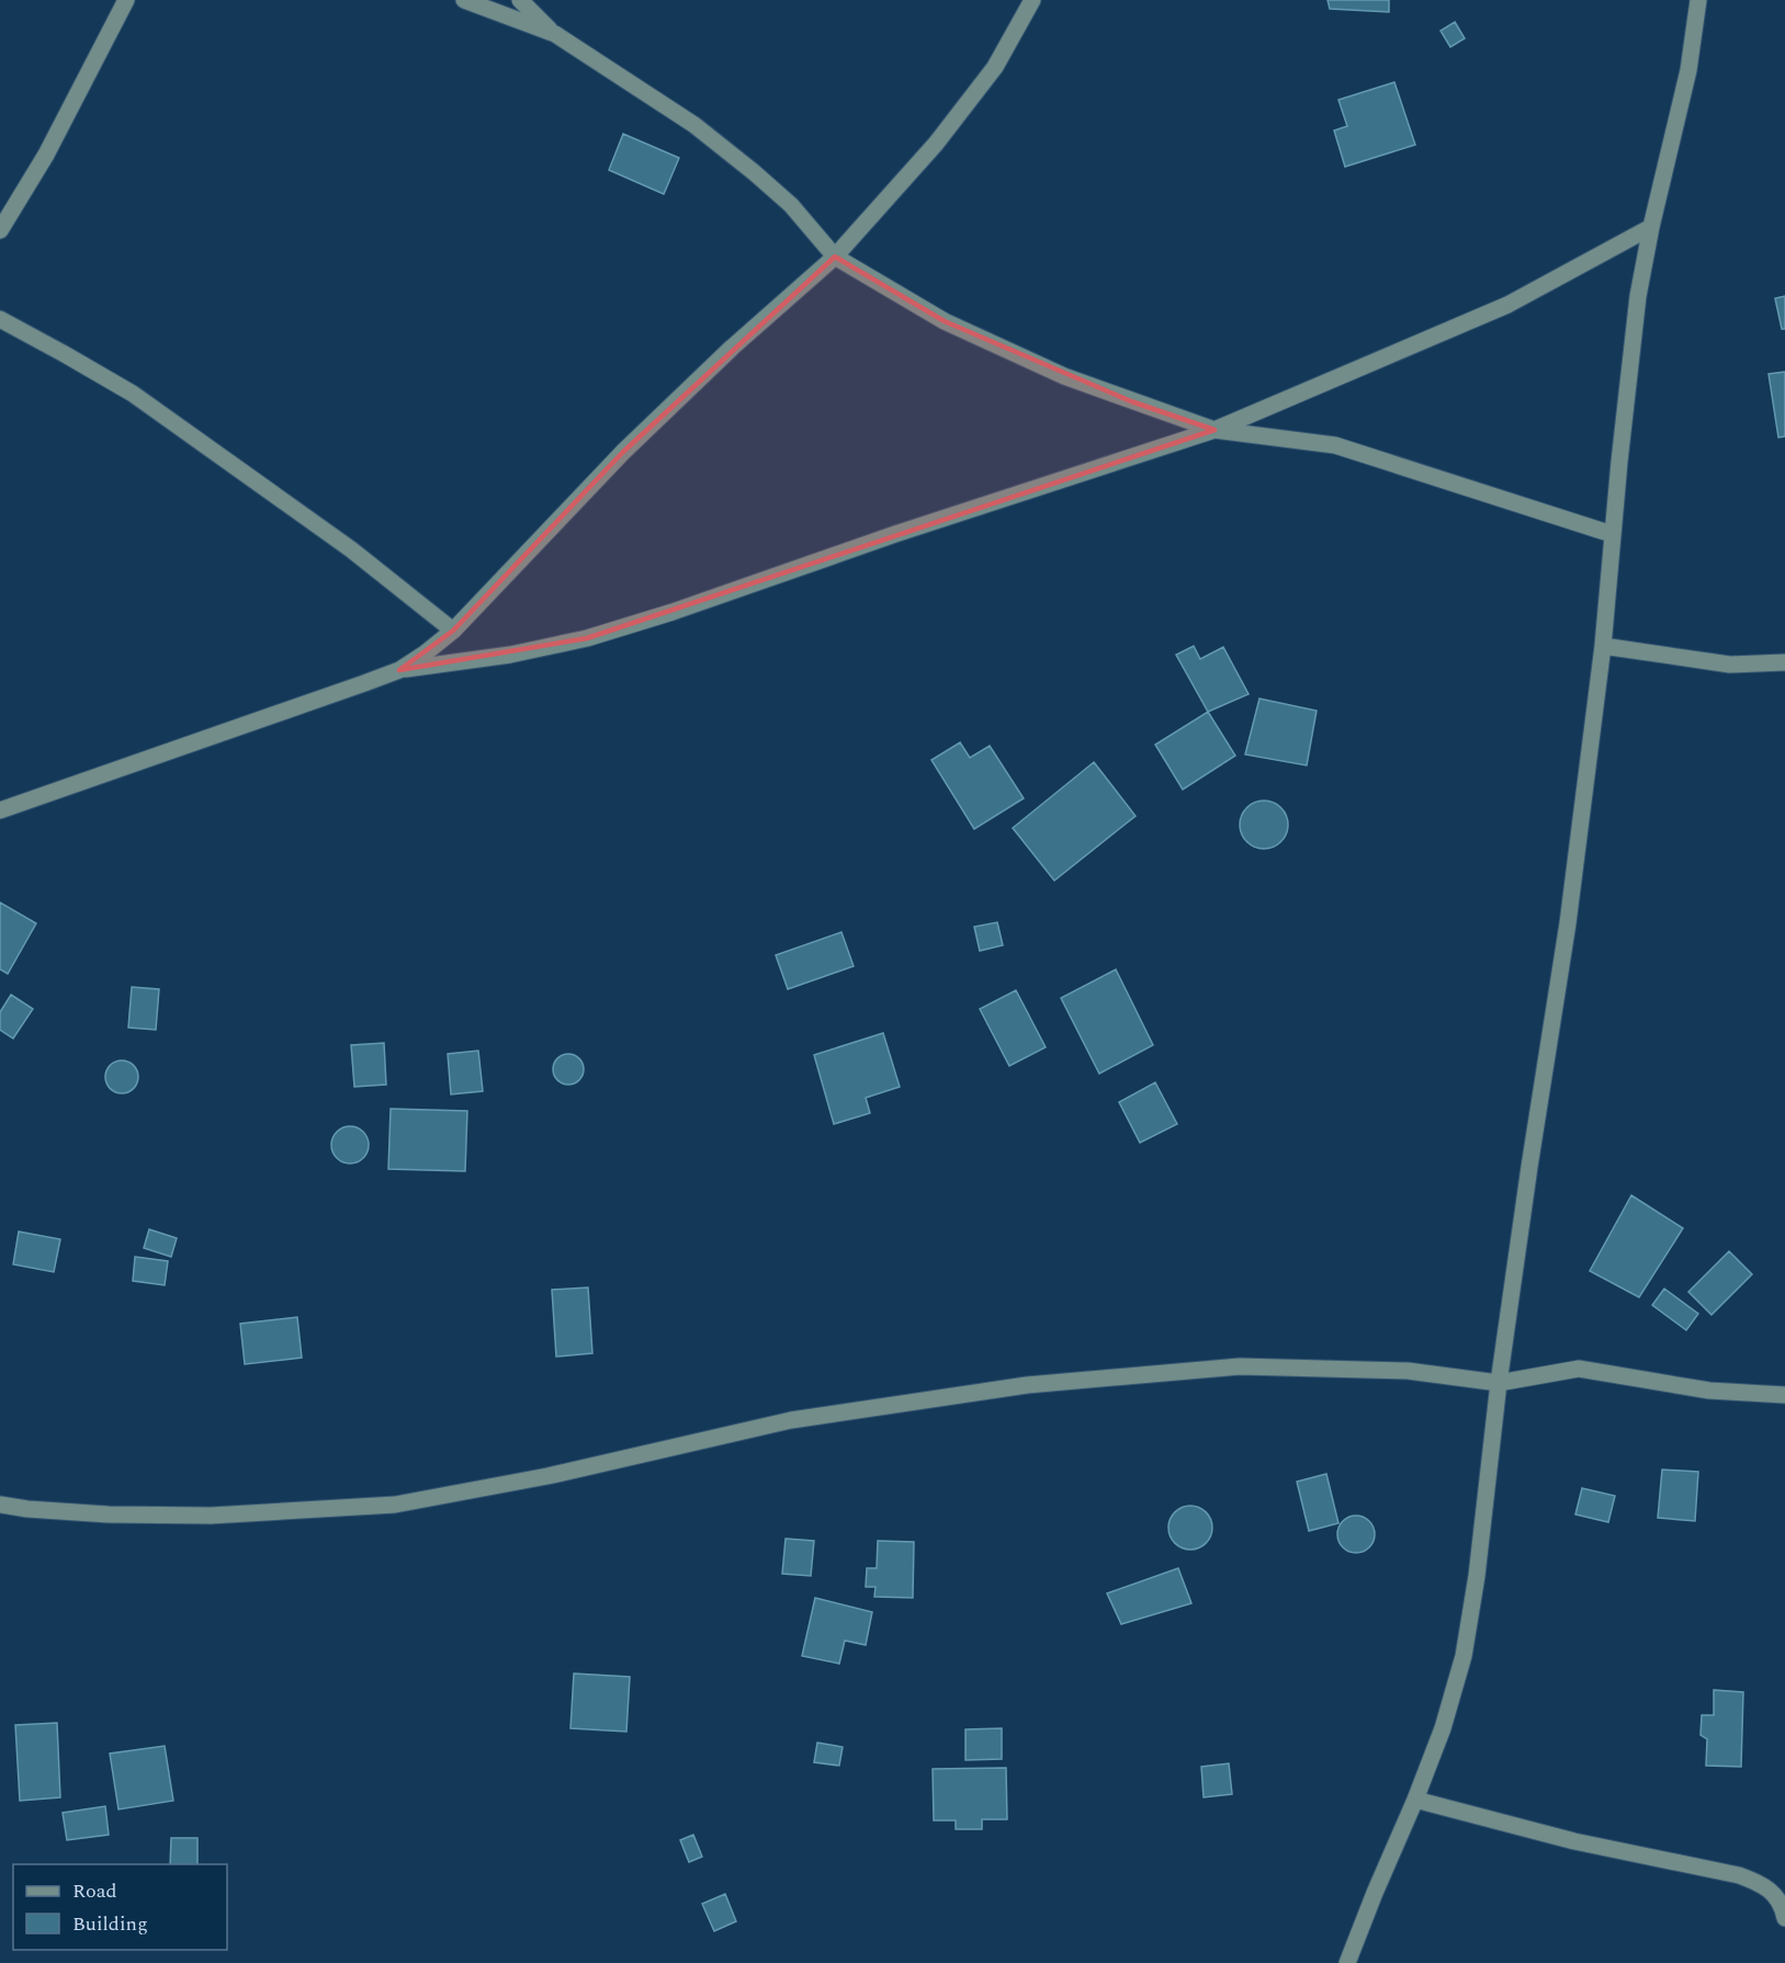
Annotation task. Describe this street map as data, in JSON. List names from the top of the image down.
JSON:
{
  "legend": ["Road", "Building"]
}
